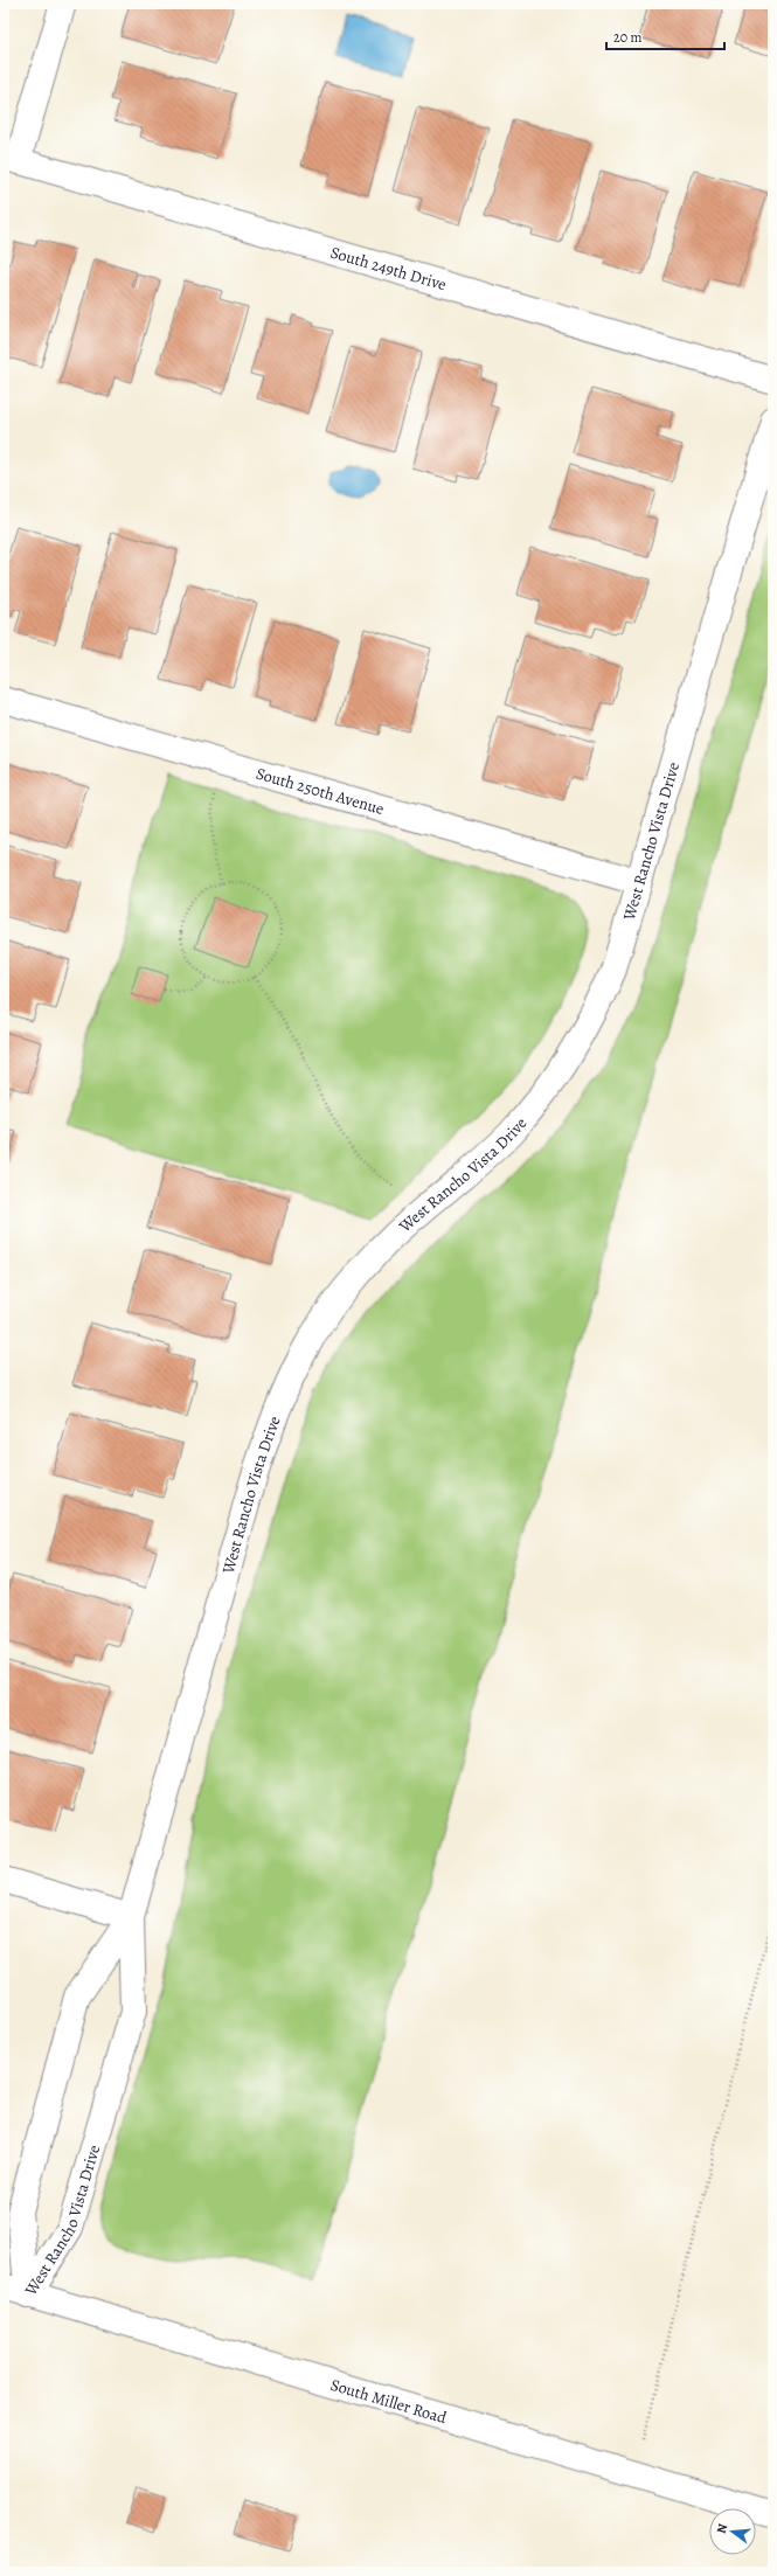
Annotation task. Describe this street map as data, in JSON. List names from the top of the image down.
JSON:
{
  "streets": {
    "street": [
      "South 249th Drive",
      "South 250th Avenue",
      "West Rancho Vista Drive",
      "South Miller Road"
    ]
  },
  "crossings": [
    ["South 250th Avenue", "West Rancho Vista Drive"],
    ["West Rancho Vista Drive", "South Miller Road"]
  ],
  "scale_bar": "20 m",
  "north": "left"
}
